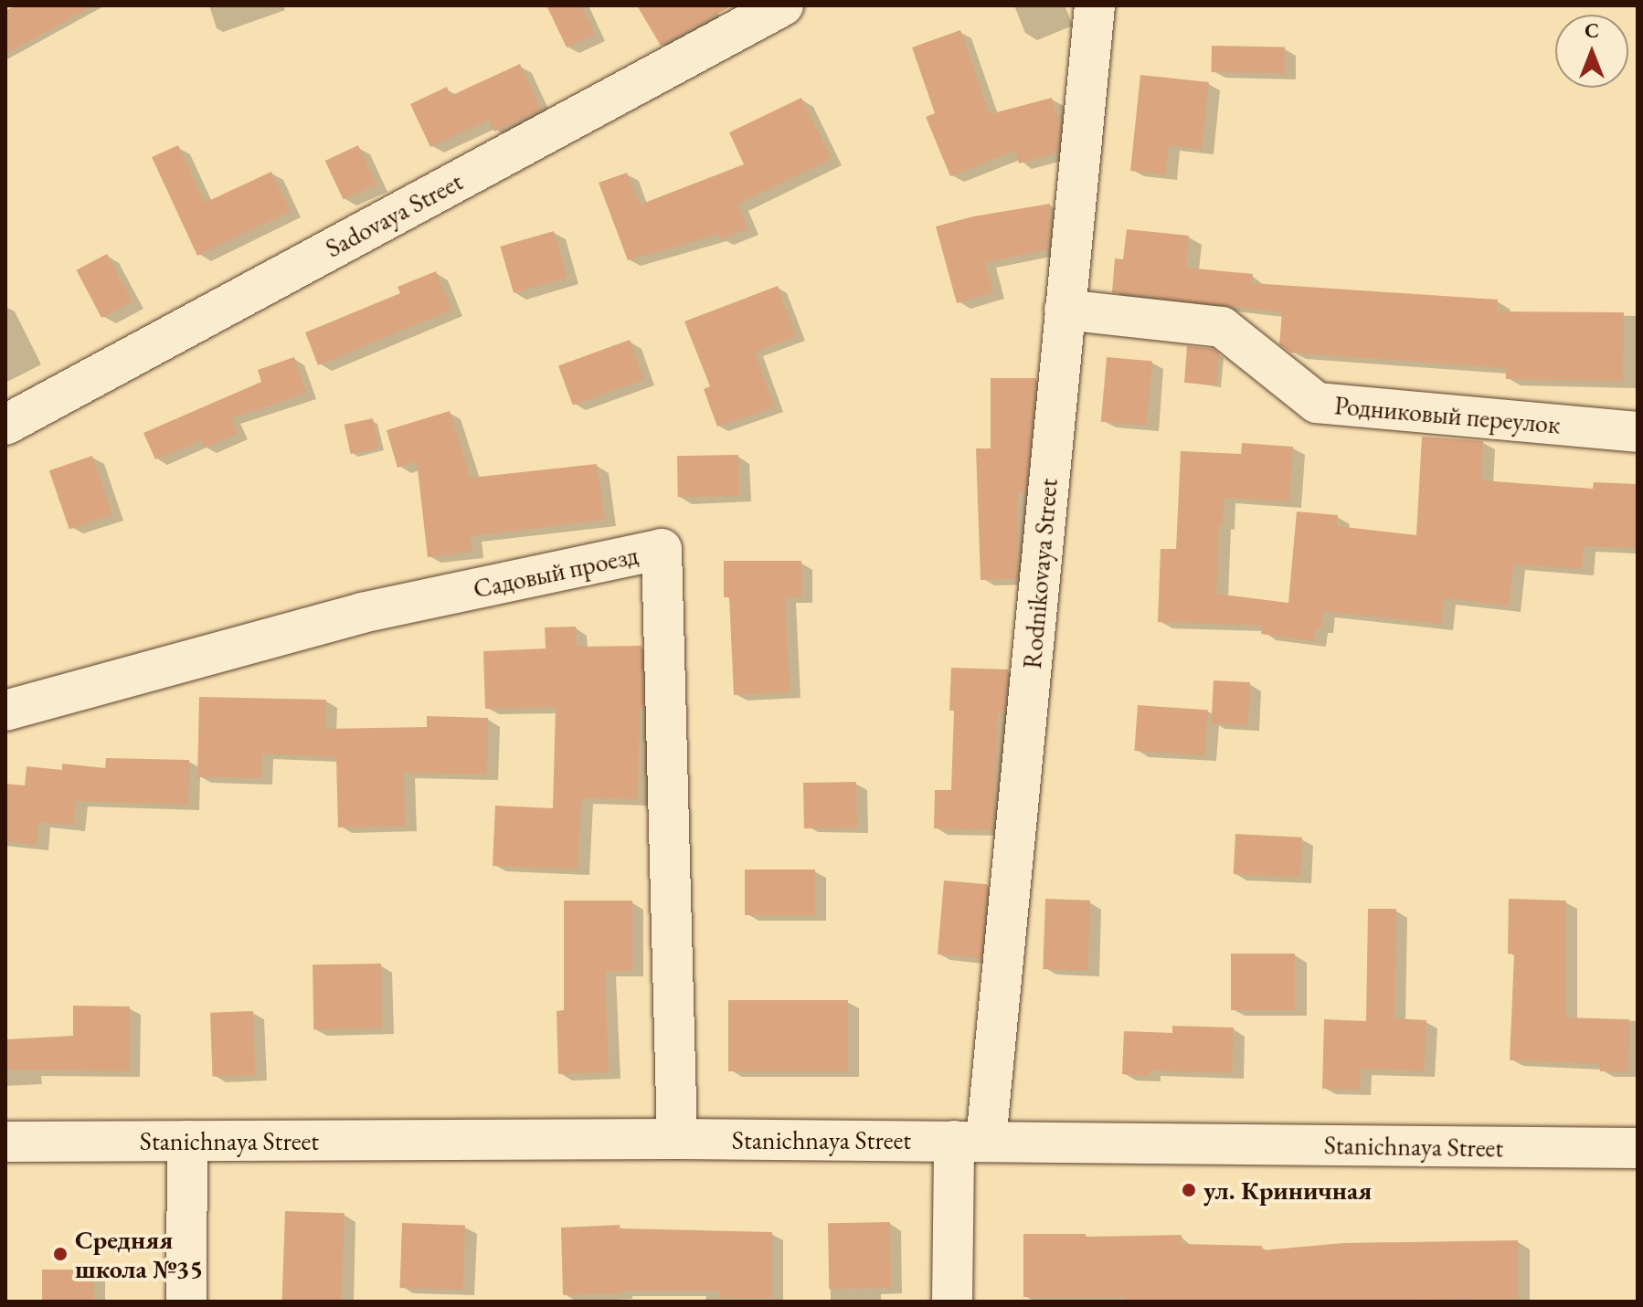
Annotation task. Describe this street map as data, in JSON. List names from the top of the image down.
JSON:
{
  "streets": {
    "street": [
      "Sadovaya Street",
      "Родниковый переулок",
      "Садовый проезд",
      "Rodnikovaya Street",
      "Stanichnaya Street"
    ]
  },
  "crossings": [
    ["Родниковый переулок", "Rodnikovaya Street"],
    ["Садовый проезд", "Stanichnaya Street"],
    ["Rodnikovaya Street", "Stanichnaya Street"]
  ],
  "places": ["ул. Криничная", "Средняя школа №35"],
  "north": "top"
}
